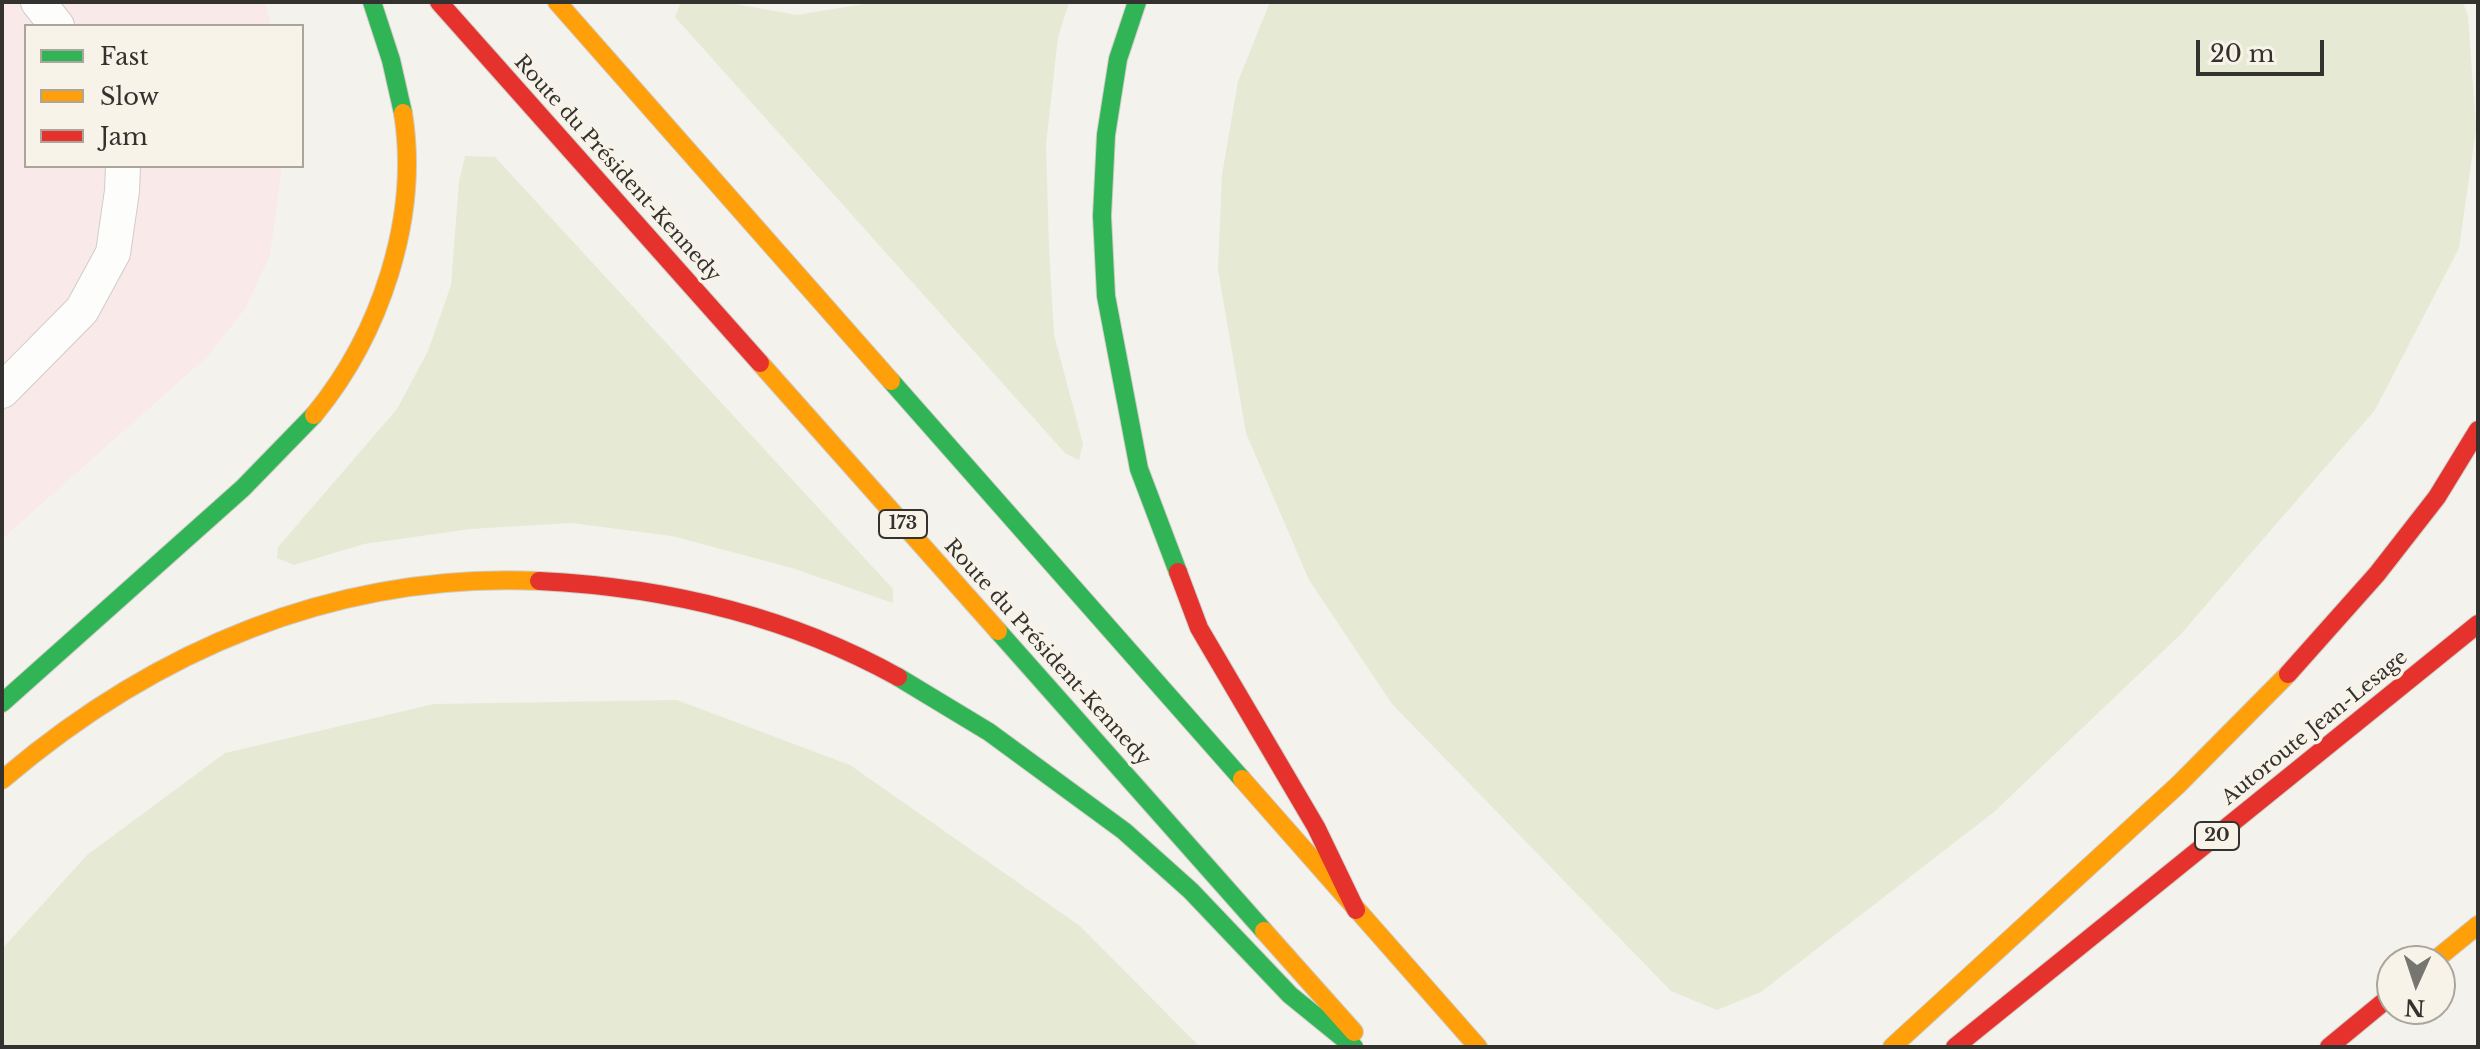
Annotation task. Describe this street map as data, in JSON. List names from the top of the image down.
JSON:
{
  "streets": {
    "main road": [
      "Route du Président-Kennedy",
      "173",
      "Autoroute Jean-Lesage",
      "20"
    ]
  },
  "legend": ["Fast", "Slow", "Jam"],
  "scale_bar": "20 m",
  "north": "bottom"
}
